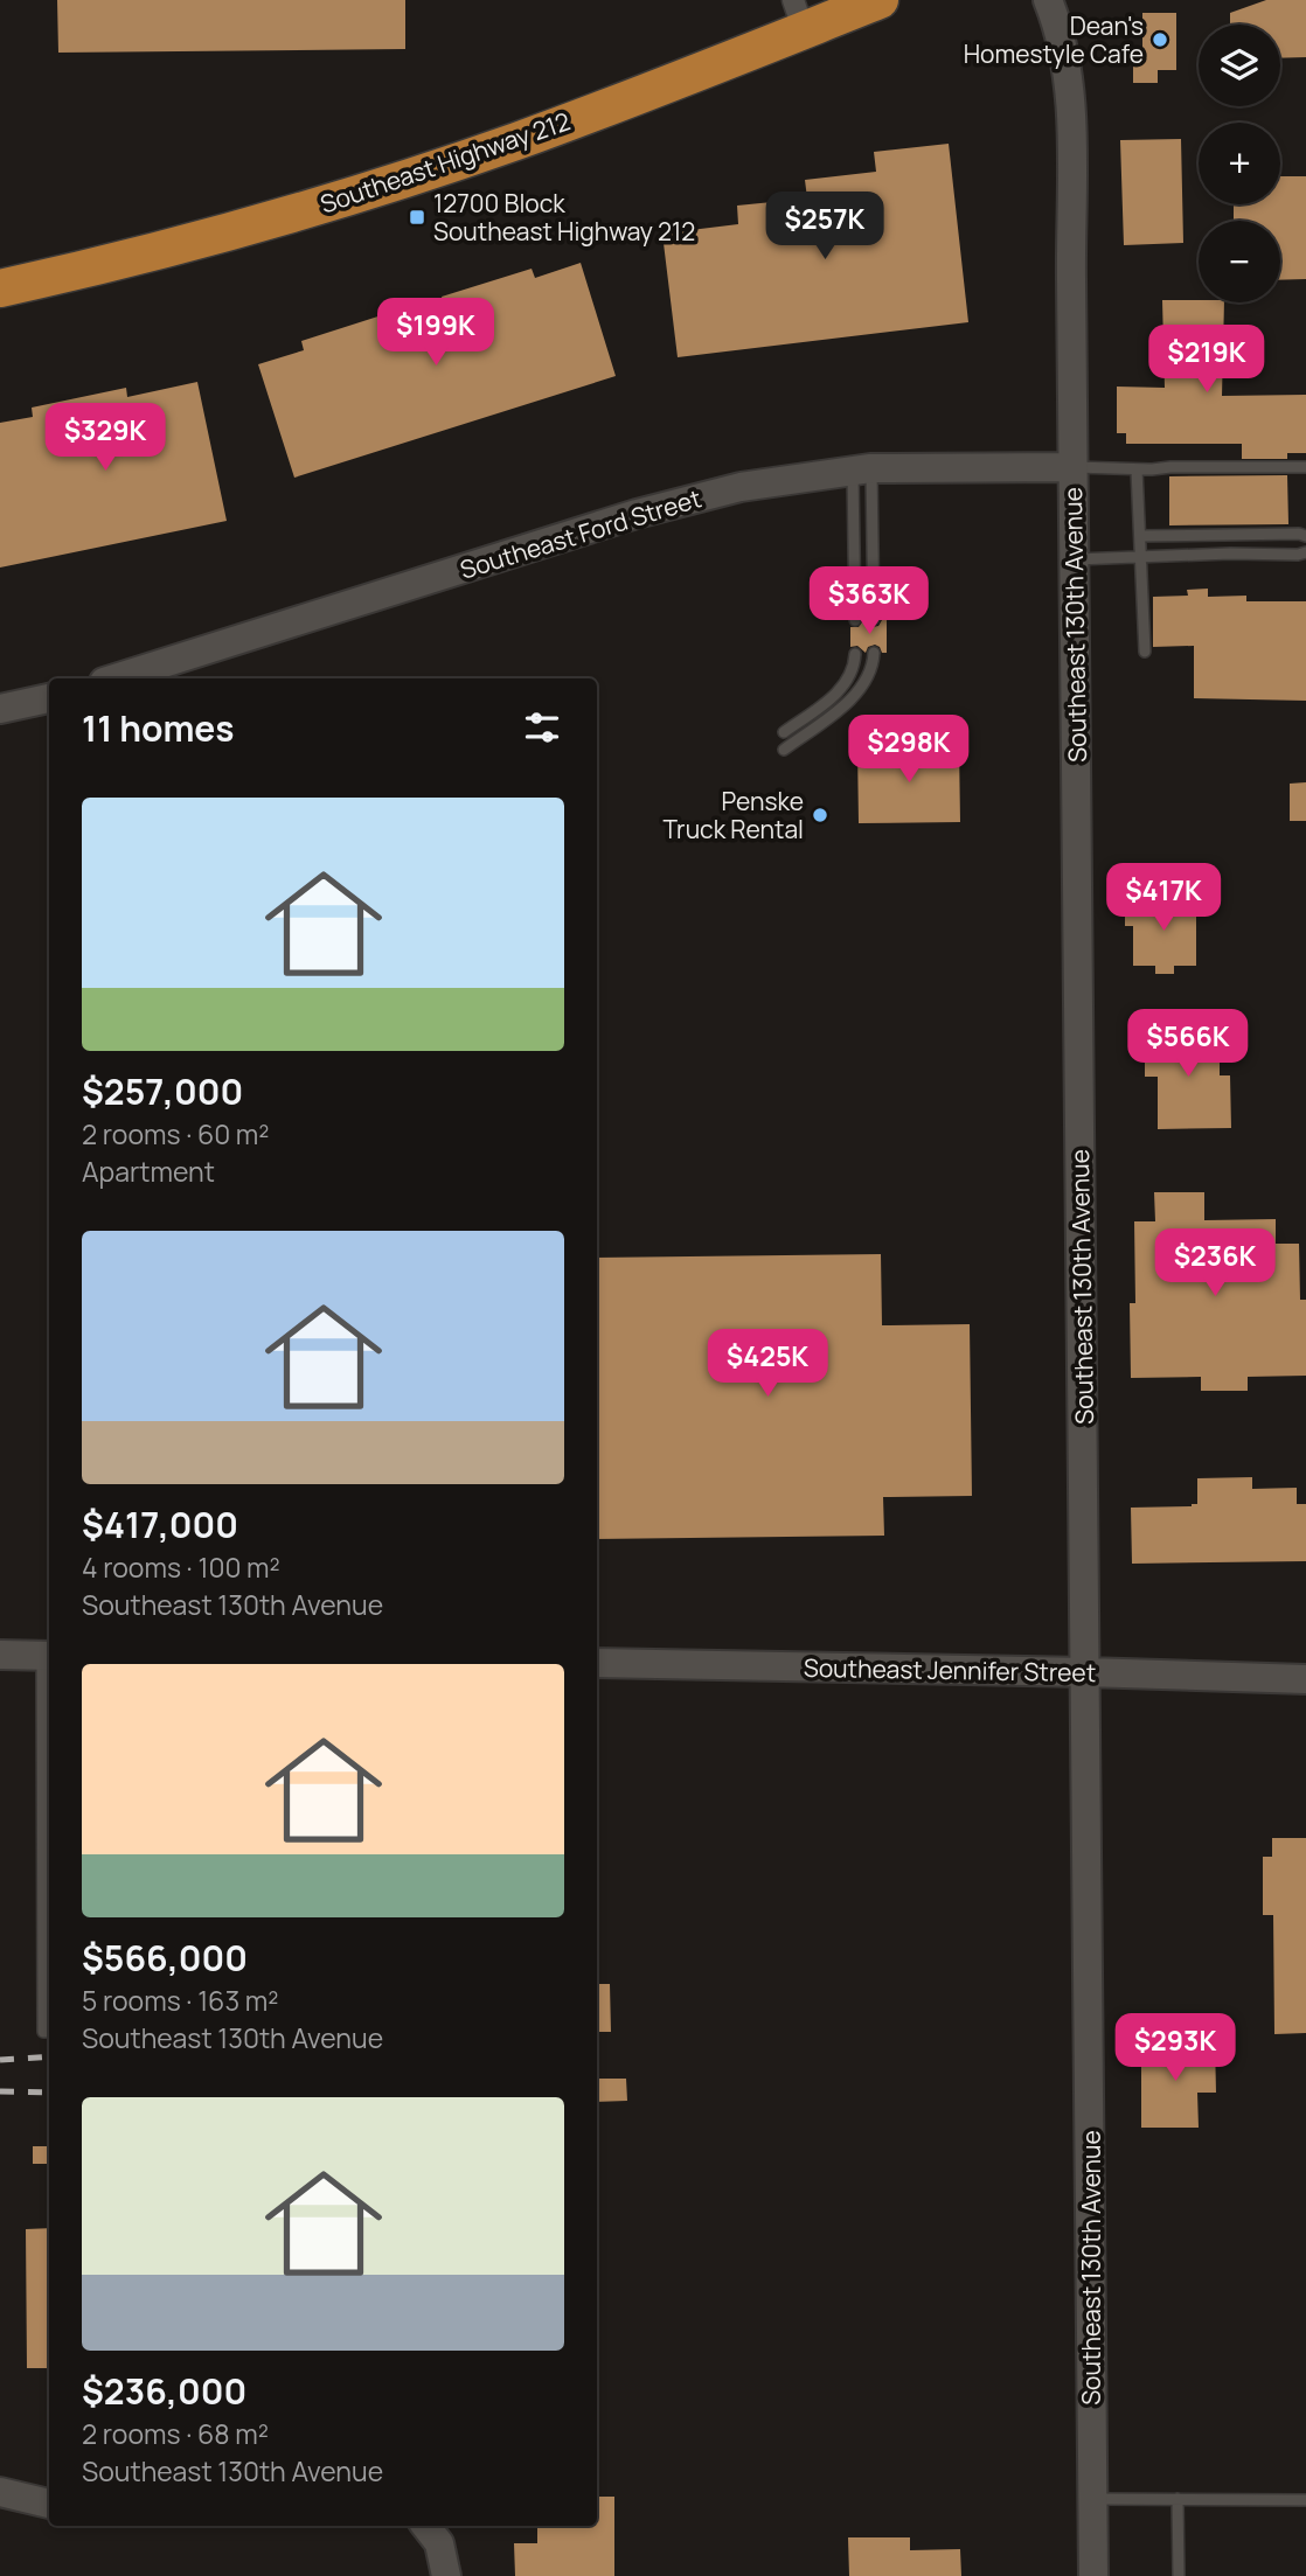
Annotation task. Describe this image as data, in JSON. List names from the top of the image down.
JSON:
{
  "streets": {
    "highway": ["Southeast Highway 212"],
    "street": ["Southeast Ford Street", "Southeast 130th Avenue", "Southeast Jennifer Street"]
  },
  "crossings": [
    ["Southeast Ford Street", "Southeast 130th Avenue"],
    ["Southeast 130th Avenue", "Southeast Jennifer Street"]
  ],
  "places": {
    "other": ["Dean's Homestyle Cafe", "Penske Truck Rental"],
    "transit": ["12700 Block Southeast Highway 212"]
  },
  "page": {
    "map_buttons": ["+", "−"],
    "price": [
      "$257K",
      "$199K",
      "$219K",
      "$329K",
      "$363K",
      "$298K",
      "$417K",
      "$566K",
      "$236K",
      "$425K",
      "$293K"
    ],
    "heading": "11 homes",
    "list": [
      {
        "name": "$257,000",
        "note": "2 rooms · 60 m² · Apartment"
      },
      {
        "name": "$417,000",
        "note": "4 rooms · 100 m² · Southeast 130th Avenue"
      },
      {
        "name": "$566,000",
        "note": "5 rooms · 163 m² · Southeast 130th Avenue"
      },
      {
        "name": "$236,000",
        "note": "2 rooms · 68 m² · Southeast 130th Avenue"
      }
    ]
  }
}
